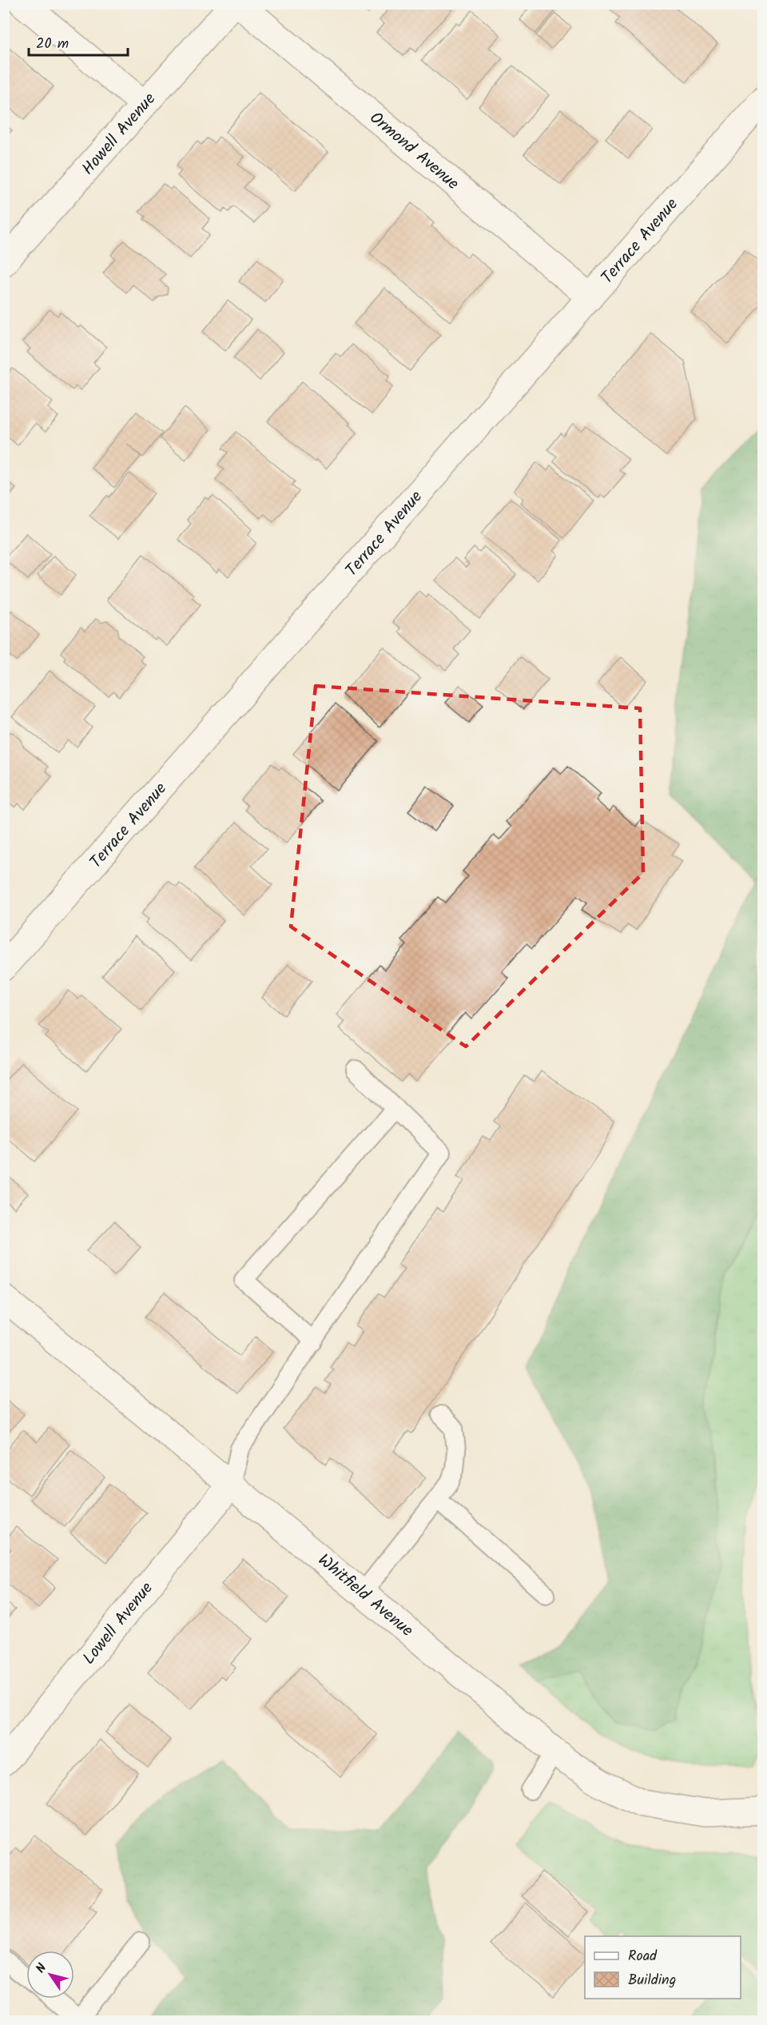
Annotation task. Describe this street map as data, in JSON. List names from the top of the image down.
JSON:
{
  "streets": {
    "street": [
      "Howell Avenue",
      "Ormond Avenue",
      "Terrace Avenue",
      "Whitfield Avenue",
      "Lowell Avenue"
    ]
  },
  "crossings": [
    ["Ormond Avenue", "Terrace Avenue"],
    ["Whitfield Avenue", "Lowell Avenue"]
  ],
  "legend": ["Road", "Building"],
  "scale_bar": "20 m",
  "north": "top left"
}
